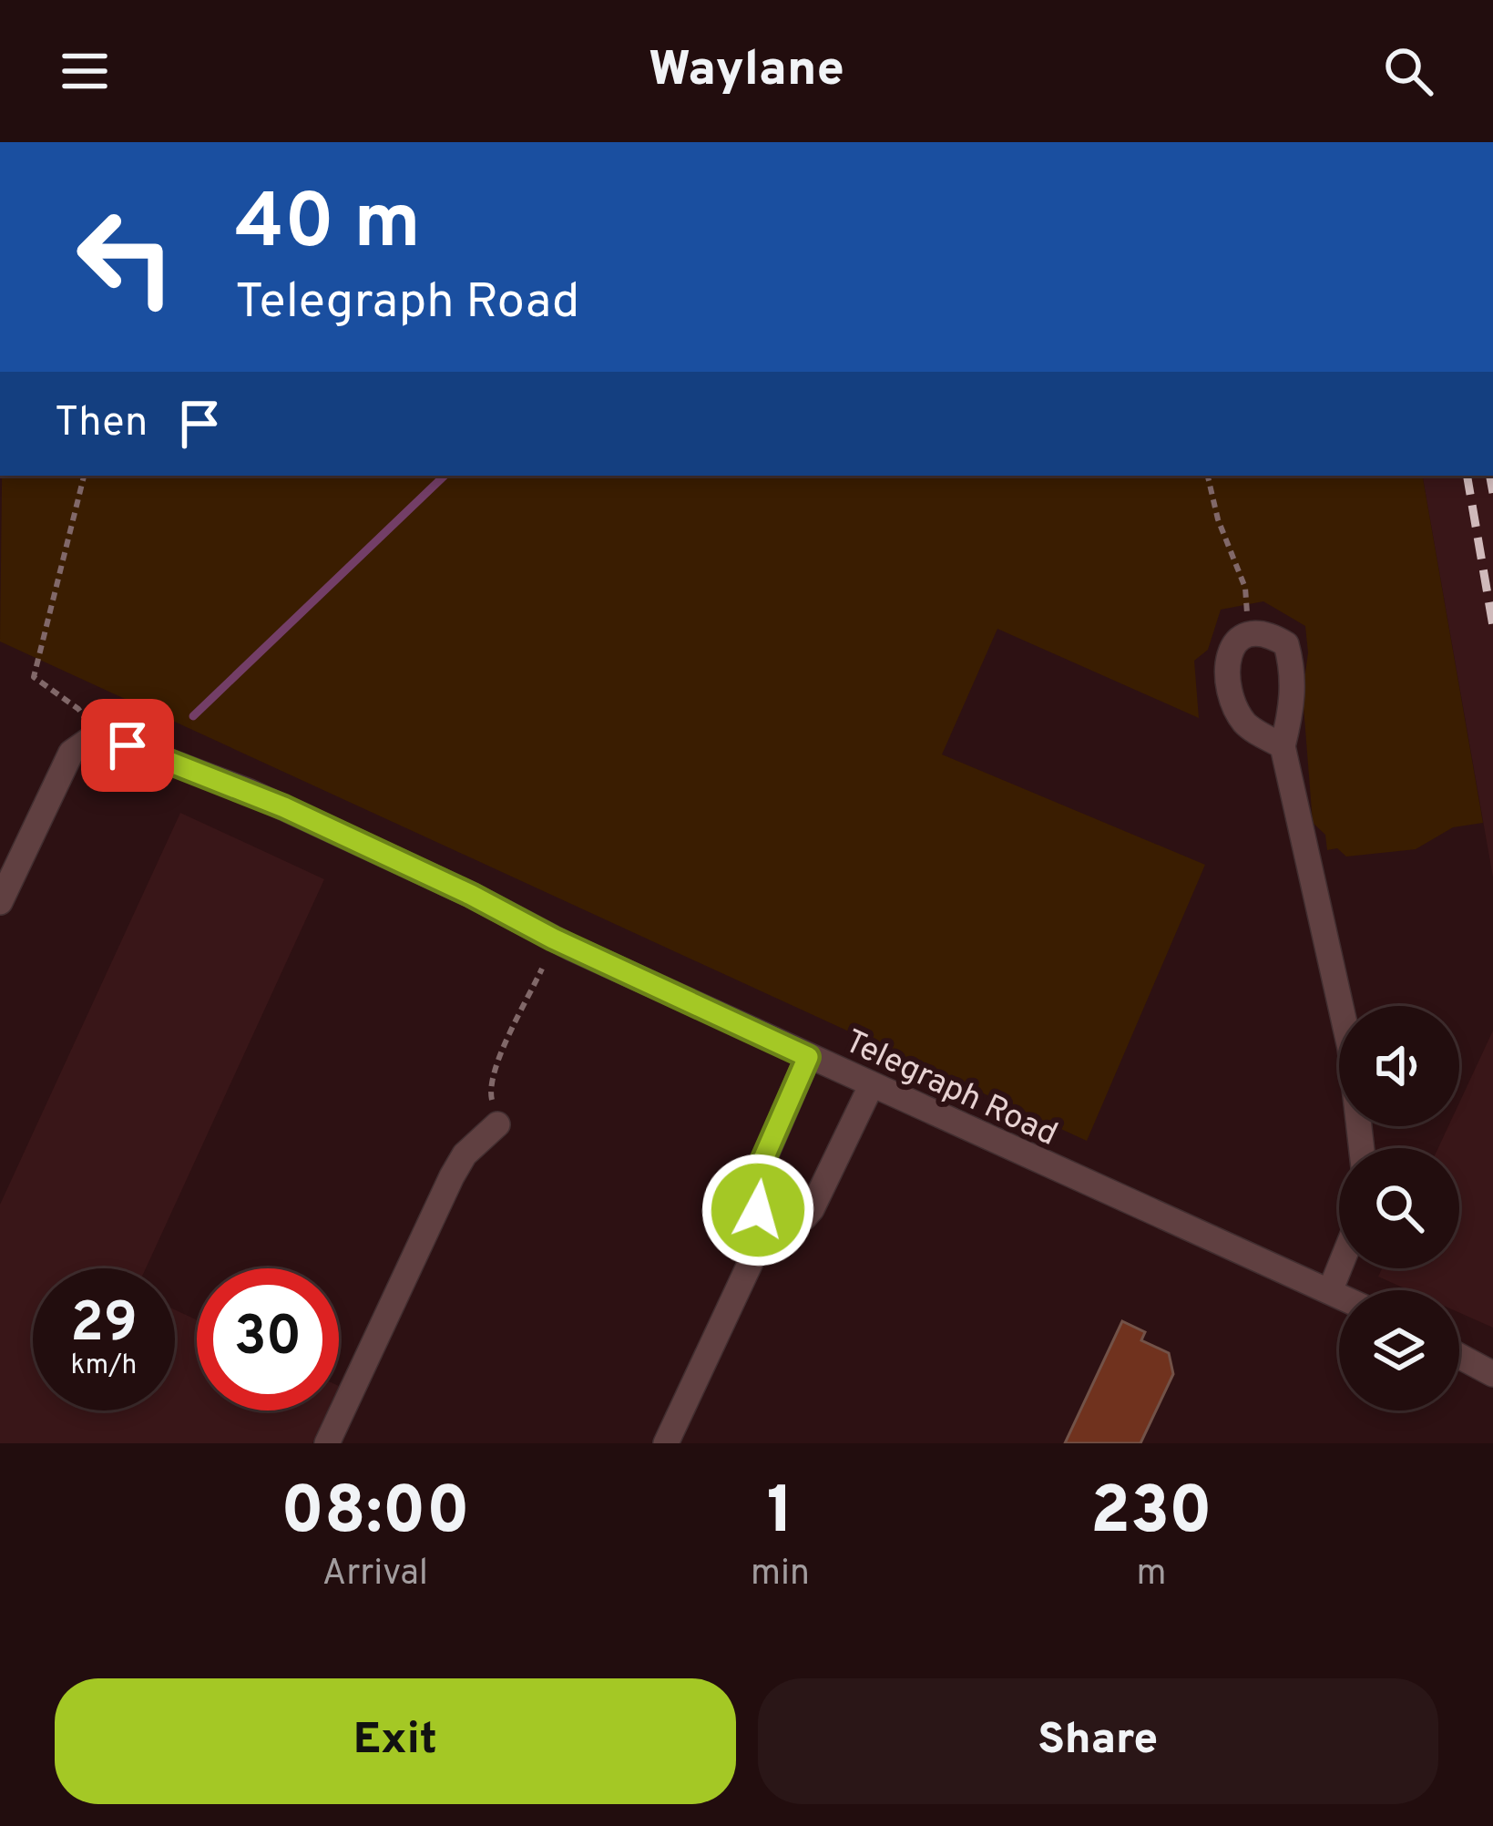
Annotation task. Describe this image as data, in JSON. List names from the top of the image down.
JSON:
{
  "streets": {
    "street": ["Telegraph Road"]
  },
  "page": {
    "header": "Waylane",
    "turn": ["40 m", "Telegraph Road"],
    "then": "Then",
    "speed": "29 km/h",
    "limit": "30",
    "eta": [
      "08:00",
      "Arrival",
      "1",
      "min",
      "230",
      "m"
    ],
    "buttons": ["Exit", "Share"]
  }
}
